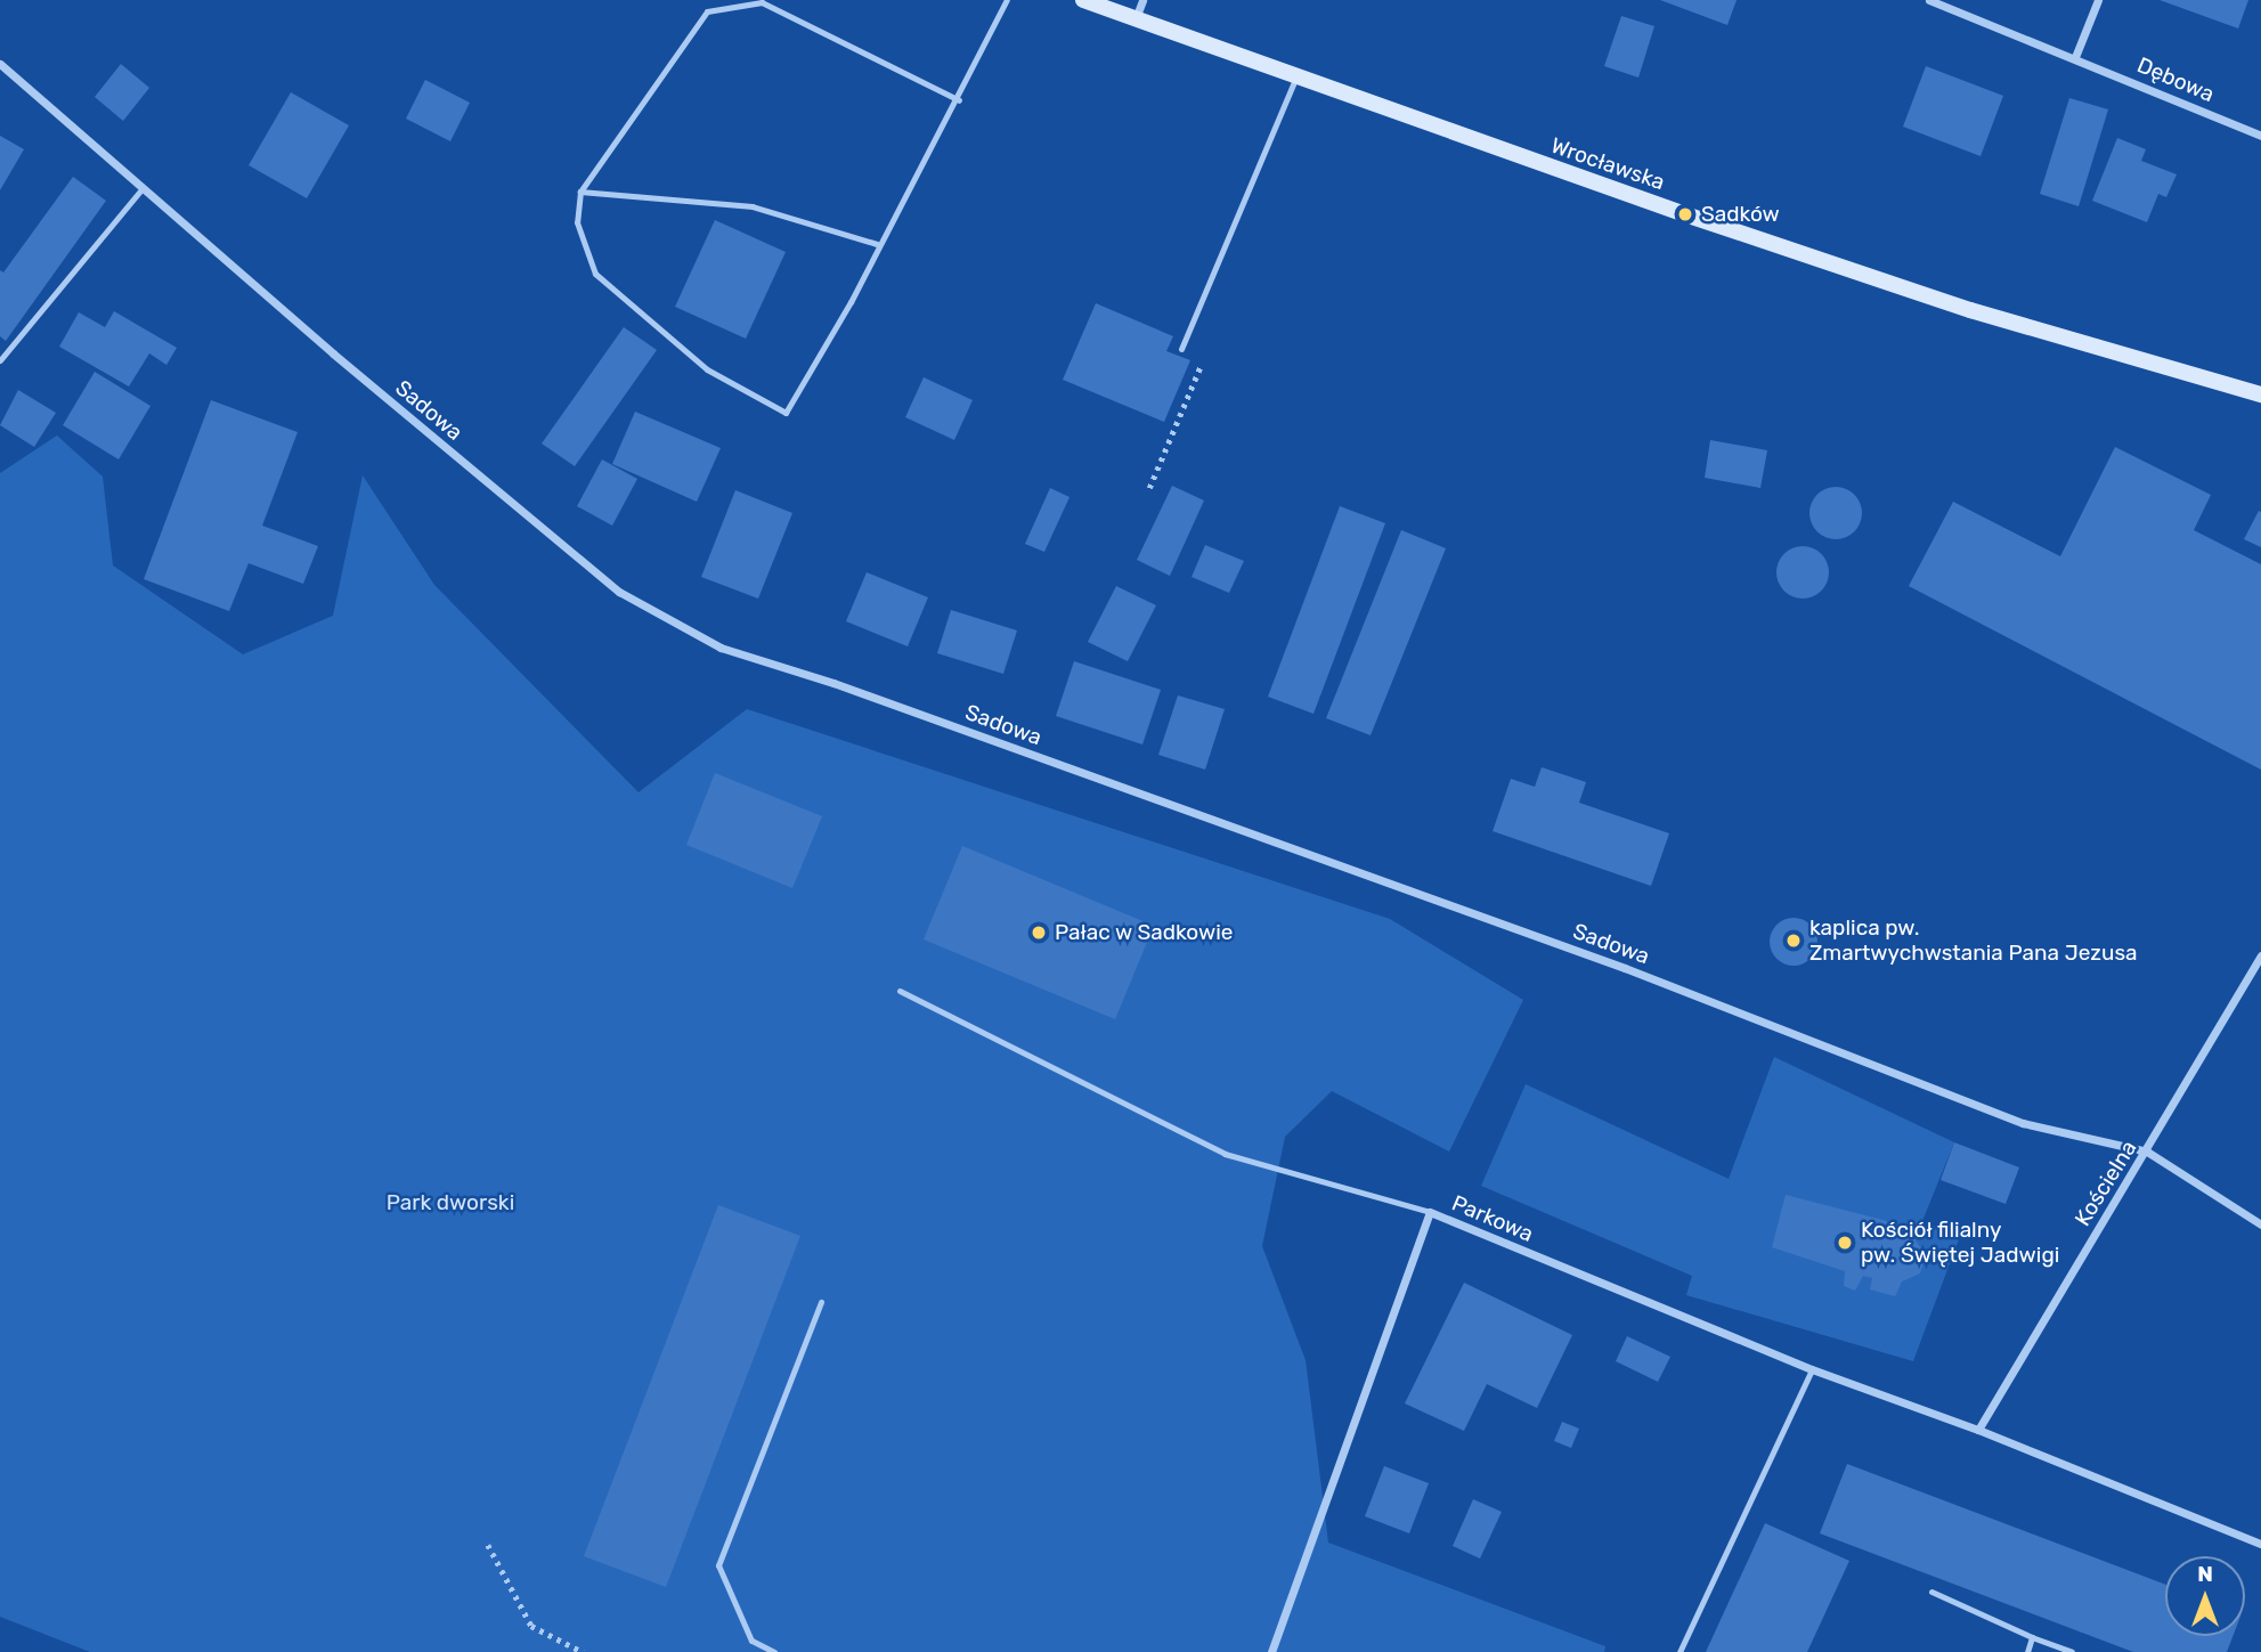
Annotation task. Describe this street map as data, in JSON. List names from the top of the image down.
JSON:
{
  "streets": {
    "main road": ["Wrocławska"],
    "street": [
      "Dębowa",
      "Sadowa",
      "Kościelna",
      "Parkowa"
    ]
  },
  "crossings": [
    ["Sadowa", "Kościelna"],
    ["Kościelna", "Parkowa"]
  ],
  "parks": ["Park dworski"],
  "places": [
    "Sadków",
    "Pałac w Sadkowie",
    "kaplica pw. Zmartwychwstania Pana Jezusa",
    "Kościół filialny pw. Świętej Jadwigi"
  ],
  "north": "top"
}
